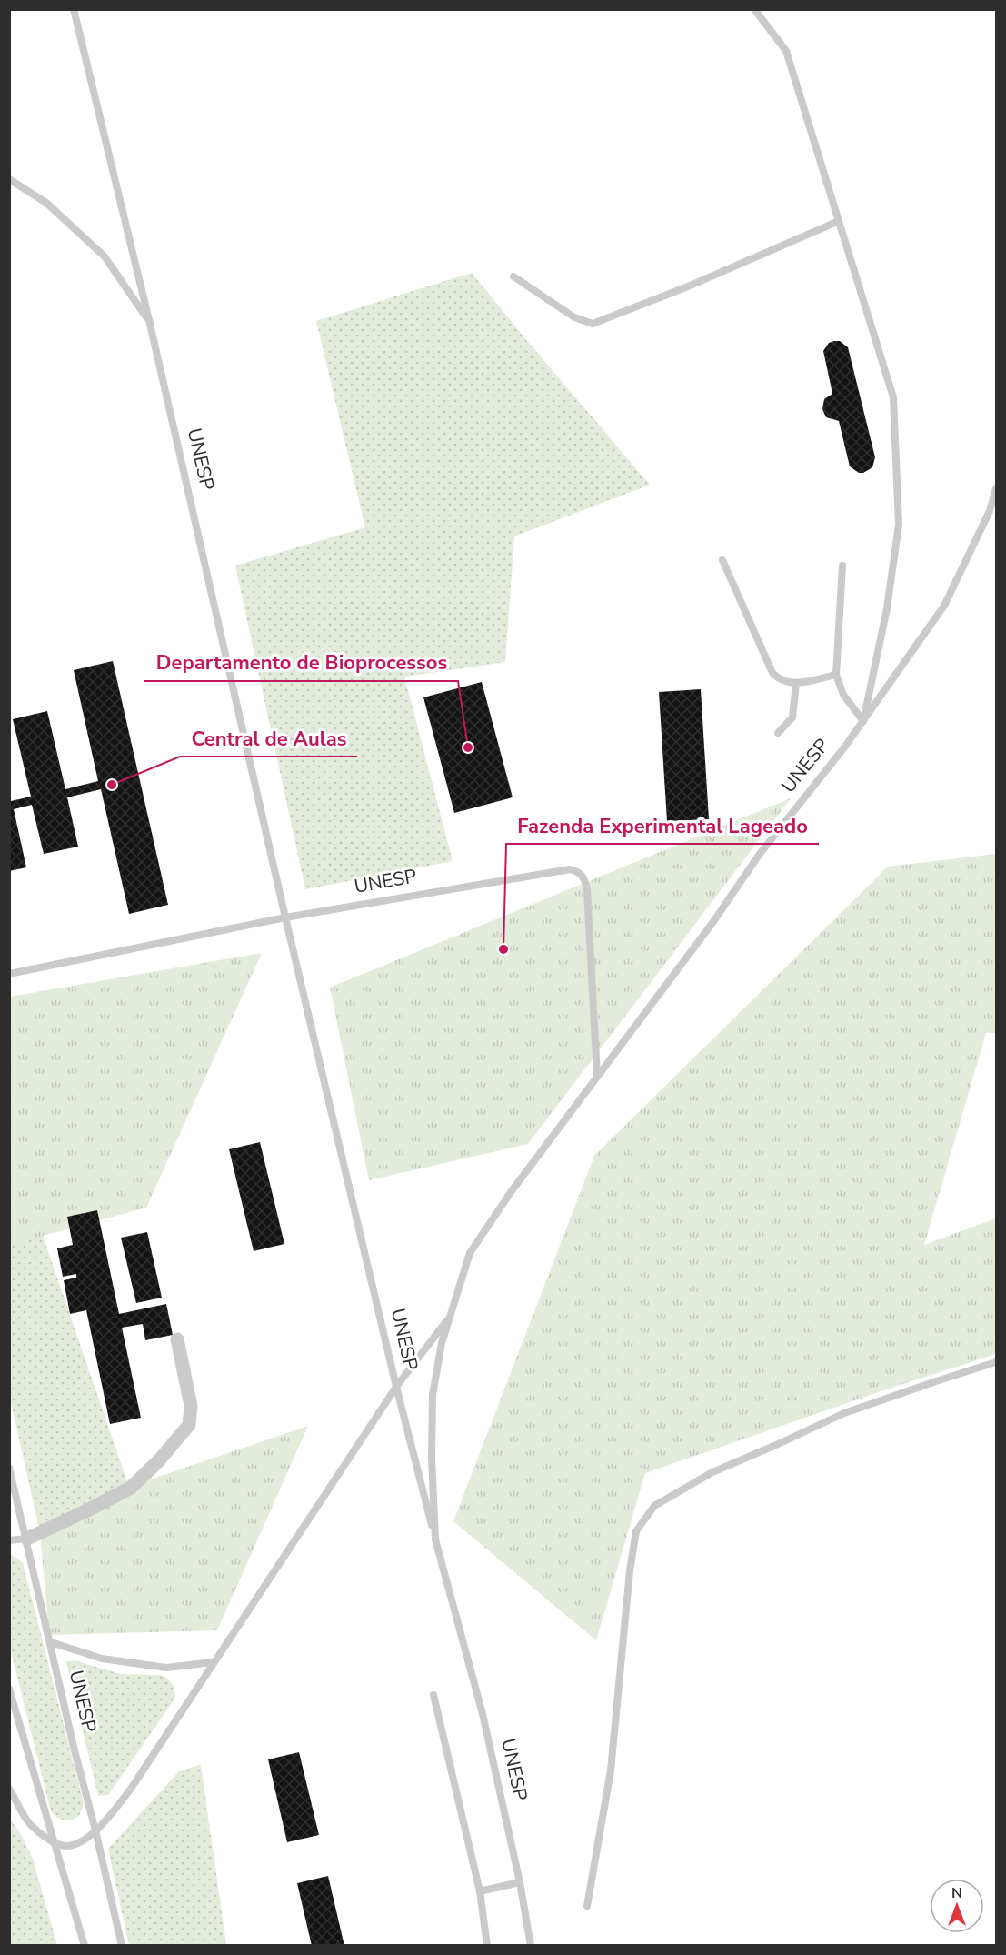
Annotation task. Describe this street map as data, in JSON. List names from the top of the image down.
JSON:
{
  "streets": {
    "lane": ["UNESP"]
  },
  "places": ["Departamento de Bioprocessos", "Central de Aulas", "Fazenda Experimental Lageado"],
  "north": "top"
}
